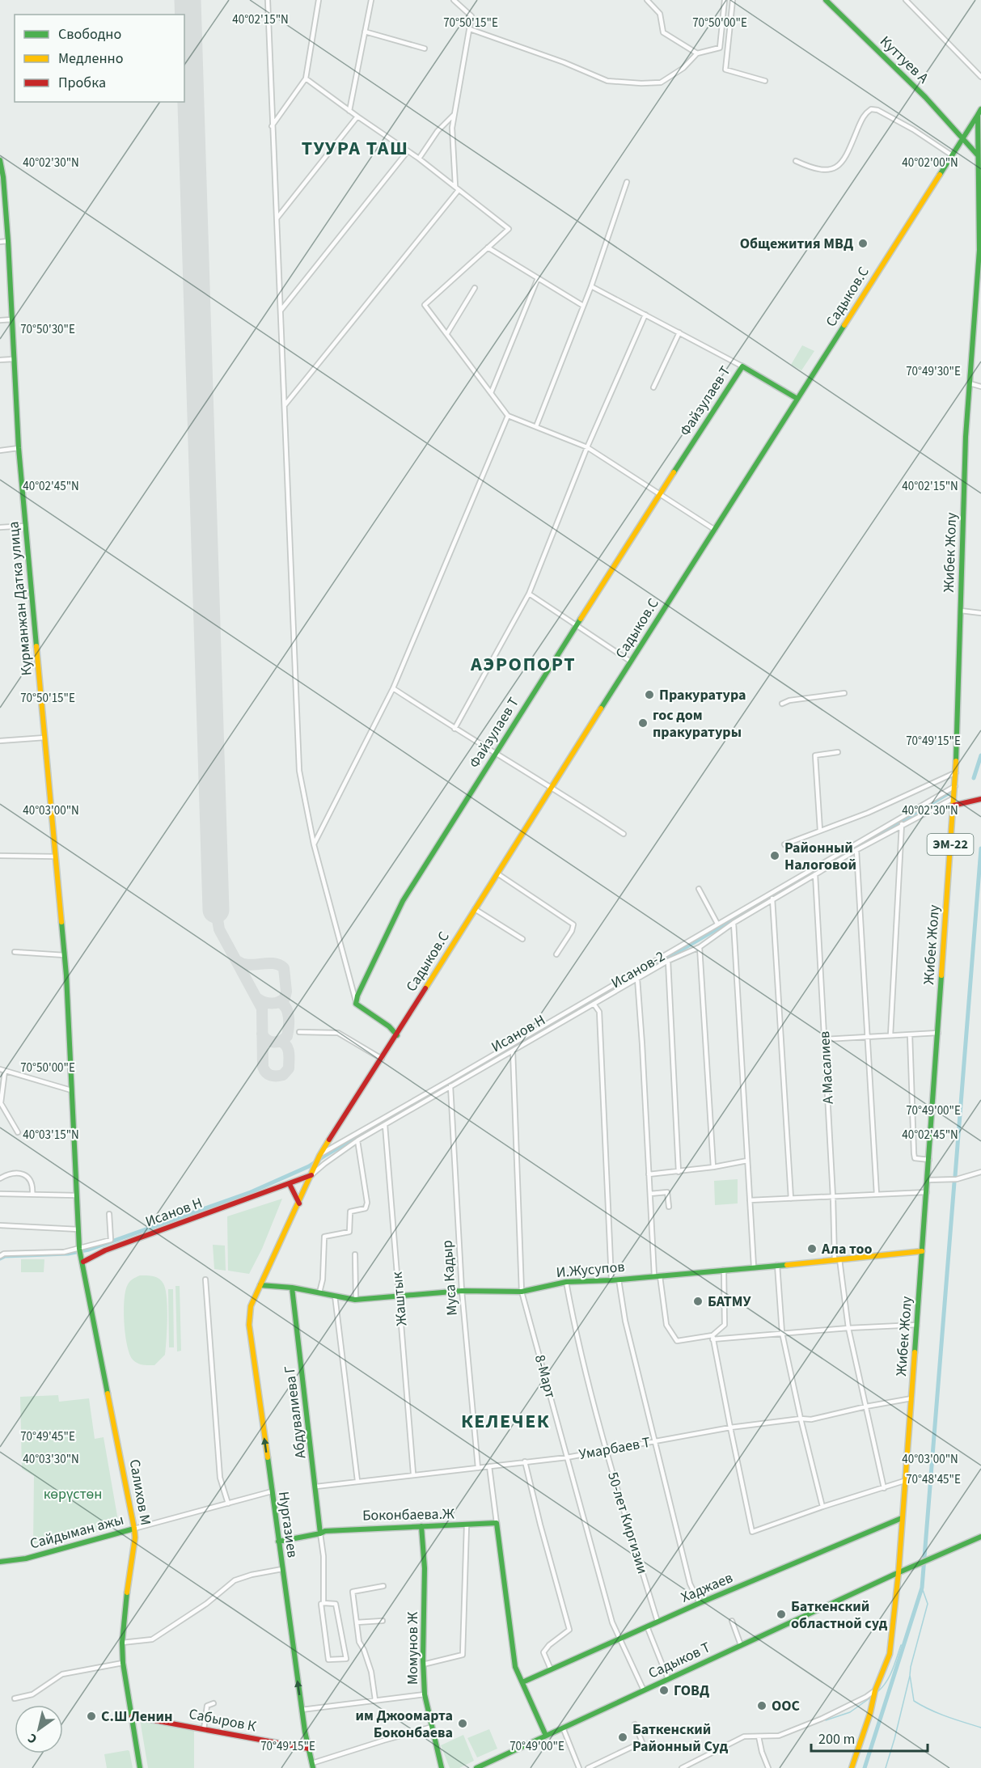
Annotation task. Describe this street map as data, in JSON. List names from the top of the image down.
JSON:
{
  "streets": {
    "main road": [
      "Куттуев А",
      "Садыков.С",
      "Файзулаев Т",
      "Жибек Жолу",
      "Курманжан Датка улица",
      "ЭМ-22",
      "Исанов Н",
      "И.Жусупов",
      "Абдувалиева Г",
      "Салихов М",
      "Боконбаева.Ж",
      "Нургазиев",
      "Сайдыман ажы",
      "Хаджаев",
      "Момунов Ж",
      "Садыков Т",
      "Сабыров К"
    ],
    "street": [
      "Исанов-2",
      "А Масалиев",
      "Муса Кадыр",
      "Жаштык",
      "8-Март",
      "Умарбаев Т",
      "50-лет Киргизии"
    ]
  },
  "crossings": [
    ["Куттуев А", "Садыков.С"],
    ["Куттуев А", "Жибек Жолу"],
    ["Садыков.С", "Жибек Жолу"],
    ["Садыков.С", "ЭМ-22"],
    ["Садыков.С", "Исанов-2"],
    ["Садыков.С", "Исанов Н"],
    ["Жибек Жолу", "ЭМ-22"],
    ["Жибек Жолу", "Исанов-2"],
    ["Жибек Жолу", "Исанов Н"],
    ["Жибек Жолу", "И.Жусупов"],
    ["Жибек Жолу", "Умарбаев Т"],
    ["Жибек Жолу", "Хаджаев"],
    ["Жибек Жолу", "Садыков Т"],
    ["Курманжан Датка улица", "Салихов М"],
    ["Исанов Н", "А Масалиев"],
    ["Исанов Н", "Муса Кадыр"],
    ["Исанов Н", "Жаштык"],
    ["Исанов Н", "8-Март"],
    ["Исанов Н", "Салихов М"],
    ["А Масалиев", "И.Жусупов"],
    ["А Масалиев", "Умарбаев Т"],
    ["И.Жусупов", "Муса Кадыр"],
    ["И.Жусупов", "Жаштык"],
    ["И.Жусупов", "8-Март"],
    ["И.Жусупов", "Абдувалиева Г"],
    ["И.Жусупов", "50-лет Киргизии"],
    ["И.Жусупов", "Нургазиев"],
    ["Муса Кадыр", "Умарбаев Т"],
    ["Жаштык", "Умарбаев Т"],
    ["8-Март", "Умарбаев Т"],
    ["8-Март", "Хаджаев"],
    ["8-Март", "Садыков Т"],
    ["Абдувалиева Г", "Умарбаев Т"],
    ["Абдувалиева Г", "Боконбаева.Ж"],
    ["Умарбаев Т", "50-лет Киргизии"],
    ["Салихов М", "Сайдыман ажы"],
    ["Салихов М", "Сабыров К"],
    ["Боконбаева.Ж", "Нургазиев"],
    ["Боконбаева.Ж", "Момунов Ж"],
    ["50-лет Киргизии", "Хаджаев"],
    ["Нургазиев", "Сайдыман ажы"],
    ["Нургазиев", "Сабыров К"]
  ],
  "one_way": ["Нургазиев"],
  "districts": ["ТУУРА ТАШ", "АЭРОПОРТ", "КЕЛЕЧЕК"],
  "parks": ["көрүстөн"],
  "places": [
    "Общежития МВД",
    "Пракуратура",
    "гос дом пракуратуры",
    "Районный Налоговой",
    "Ала тоо",
    "БАТМУ",
    "Баткенский областной суд",
    "ГОВД",
    "ООС",
    "С.Ш Ленин",
    "им Джоомарта Боконбаева",
    "Баткенский Районный Суд"
  ],
  "legend": ["Свободно", "Медленно", "Пробка"],
  "scale_bar": "200 m",
  "north": "bottom left",
  "coordinates": [
    "40°02'15\"N",
    "70°50'15\"E",
    "70°50'00\"E",
    "40°02'30\"N",
    "40°02'00\"N",
    "70°50'30\"E",
    "70°49'30\"E",
    "40°02'45\"N",
    "70°49'15\"E",
    "40°03'00\"N",
    "70°49'00\"E",
    "40°03'15\"N",
    "70°49'45\"E",
    "40°03'30\"N",
    "70°48'45\"E"
  ]
}
